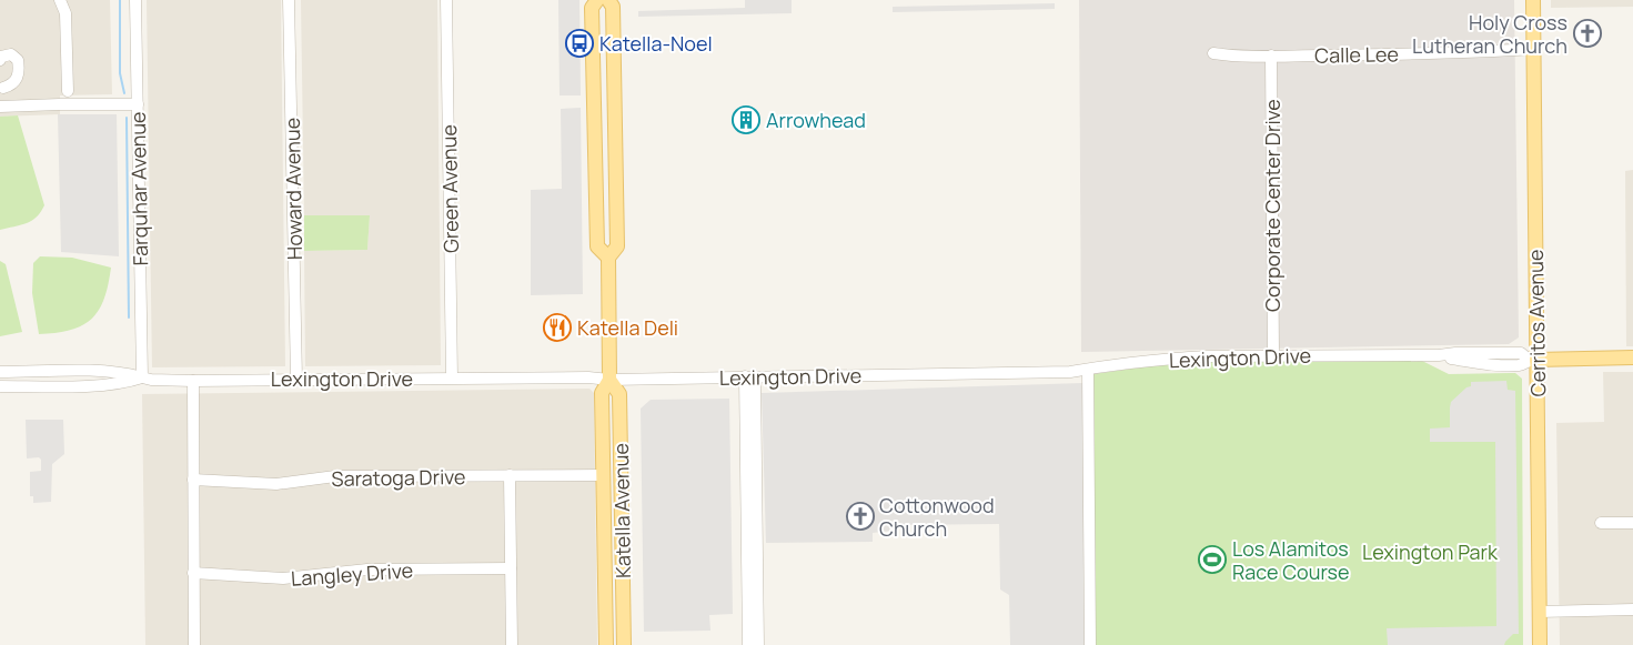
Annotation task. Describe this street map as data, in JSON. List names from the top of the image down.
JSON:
{
  "streets": {
    "main road": ["Cerritos Avenue", "Katella Avenue"],
    "street": [
      "Calle Lee",
      "Farquhar Avenue",
      "Howard Avenue",
      "Green Avenue",
      "Corporate Center Drive",
      "Lexington Drive",
      "Saratoga Drive",
      "Langley Drive"
    ]
  },
  "crossings": [
    ["Calle Lee", "Corporate Center Drive"],
    ["Calle Lee", "Cerritos Avenue"],
    ["Farquhar Avenue", "Lexington Drive"],
    ["Howard Avenue", "Lexington Drive"],
    ["Green Avenue", "Lexington Drive"],
    ["Corporate Center Drive", "Lexington Drive"],
    ["Cerritos Avenue", "Lexington Drive"],
    ["Lexington Drive", "Katella Avenue"],
    ["Saratoga Drive", "Katella Avenue"]
  ],
  "parks": ["Lexington Park"],
  "places": {
    "church": ["Holy Cross Lutheran Church", "Cottonwood Church"],
    "bus stop": ["Katella-Noel"],
    "building": ["Arrowhead"],
    "restaurant": ["Katella Deli"],
    "sports": ["Los Alamitos Race Course"]
  }
}
